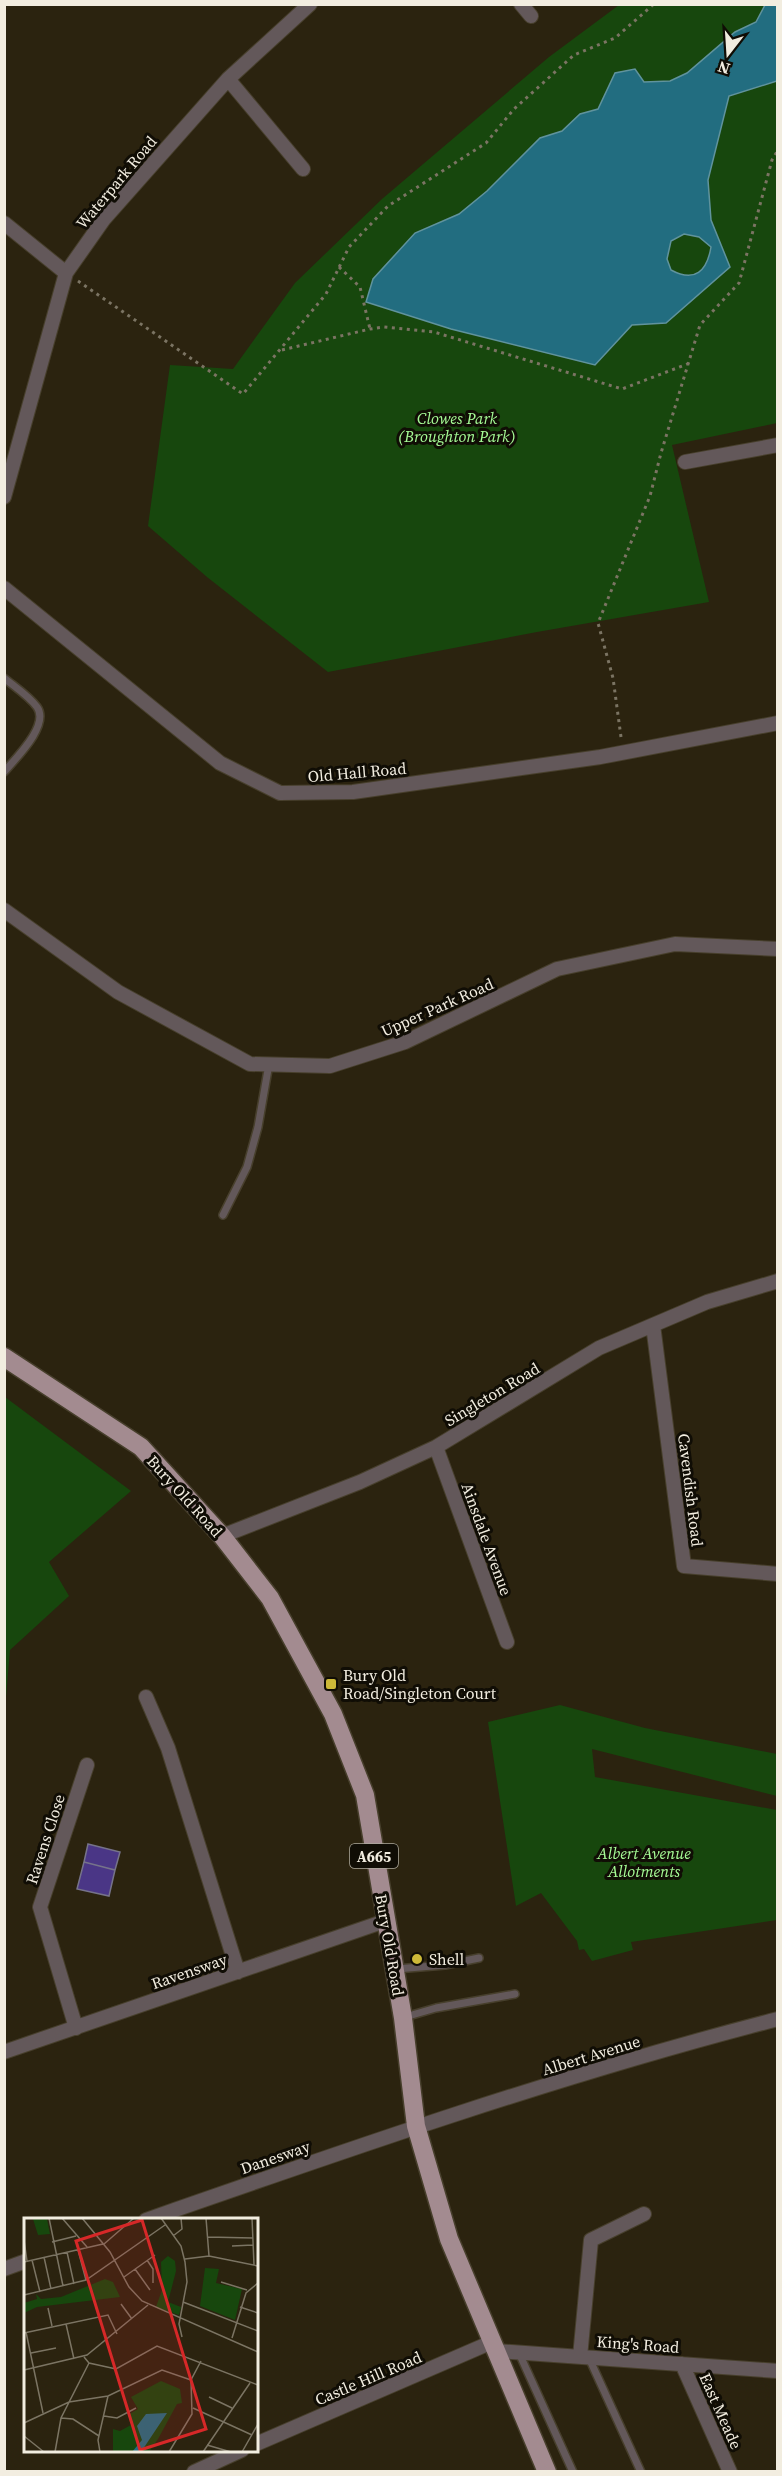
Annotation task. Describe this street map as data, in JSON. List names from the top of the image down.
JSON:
{
  "streets": {
    "main road": ["Bury Old Road", "A665"],
    "street": [
      "Waterpark Road",
      "Old Hall Road",
      "Upper Park Road",
      "Singleton Road",
      "Cavendish Road",
      "Ainsdale Avenue",
      "Ravens Close",
      "Ravensway",
      "Albert Avenue",
      "Danesway",
      "King's Road",
      "Castle Hill Road",
      "East Meade"
    ]
  },
  "crossings": [
    ["Singleton Road", "Cavendish Road"],
    ["Singleton Road", "Bury Old Road"],
    ["Singleton Road", "Ainsdale Avenue"],
    ["Bury Old Road", "Ravensway"],
    ["Bury Old Road", "Albert Avenue"],
    ["Bury Old Road", "Danesway"],
    ["Bury Old Road", "King's Road"],
    ["Bury Old Road", "Castle Hill Road"],
    ["Ravens Close", "Ravensway"],
    ["Albert Avenue", "Danesway"],
    ["King's Road", "Castle Hill Road"],
    ["King's Road", "East Meade"]
  ],
  "parks": ["Clowes Park (Broughton Park)", "Albert Avenue Allotments"],
  "places": {
    "transit": ["Bury Old Road/Singleton Court"],
    "other": ["Shell"]
  },
  "north": "bottom"
}
